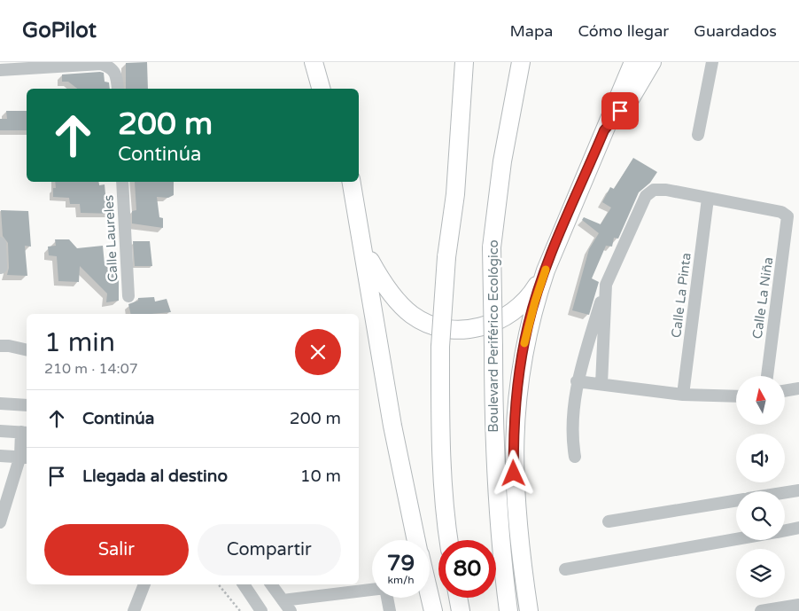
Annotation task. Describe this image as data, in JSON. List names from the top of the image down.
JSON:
{
  "streets": {
    "highway": ["Boulevard Periférico Ecológico"],
    "street": ["Calle Laureles", "Calle La Pinta", "Calle La Niña"]
  },
  "crossings": [
    ["Calle La Pinta", "Calle La Niña"]
  ],
  "north": "top",
  "page": {
    "header": "GoPilot",
    "nav": ["Mapa", "Cómo llegar", "Guardados"],
    "turn": ["200 m", "Continúa"],
    "heading": ["1 min", "210 m · 14:07"],
    "list": [
      {
        "name": "Continúa",
        "value": "200 m"
      },
      {
        "name": "Llegada al destino",
        "value": "10 m"
      }
    ],
    "buttons": ["Salir", "Compartir"],
    "speed": "79 km/h",
    "limit": "80"
  }
}
